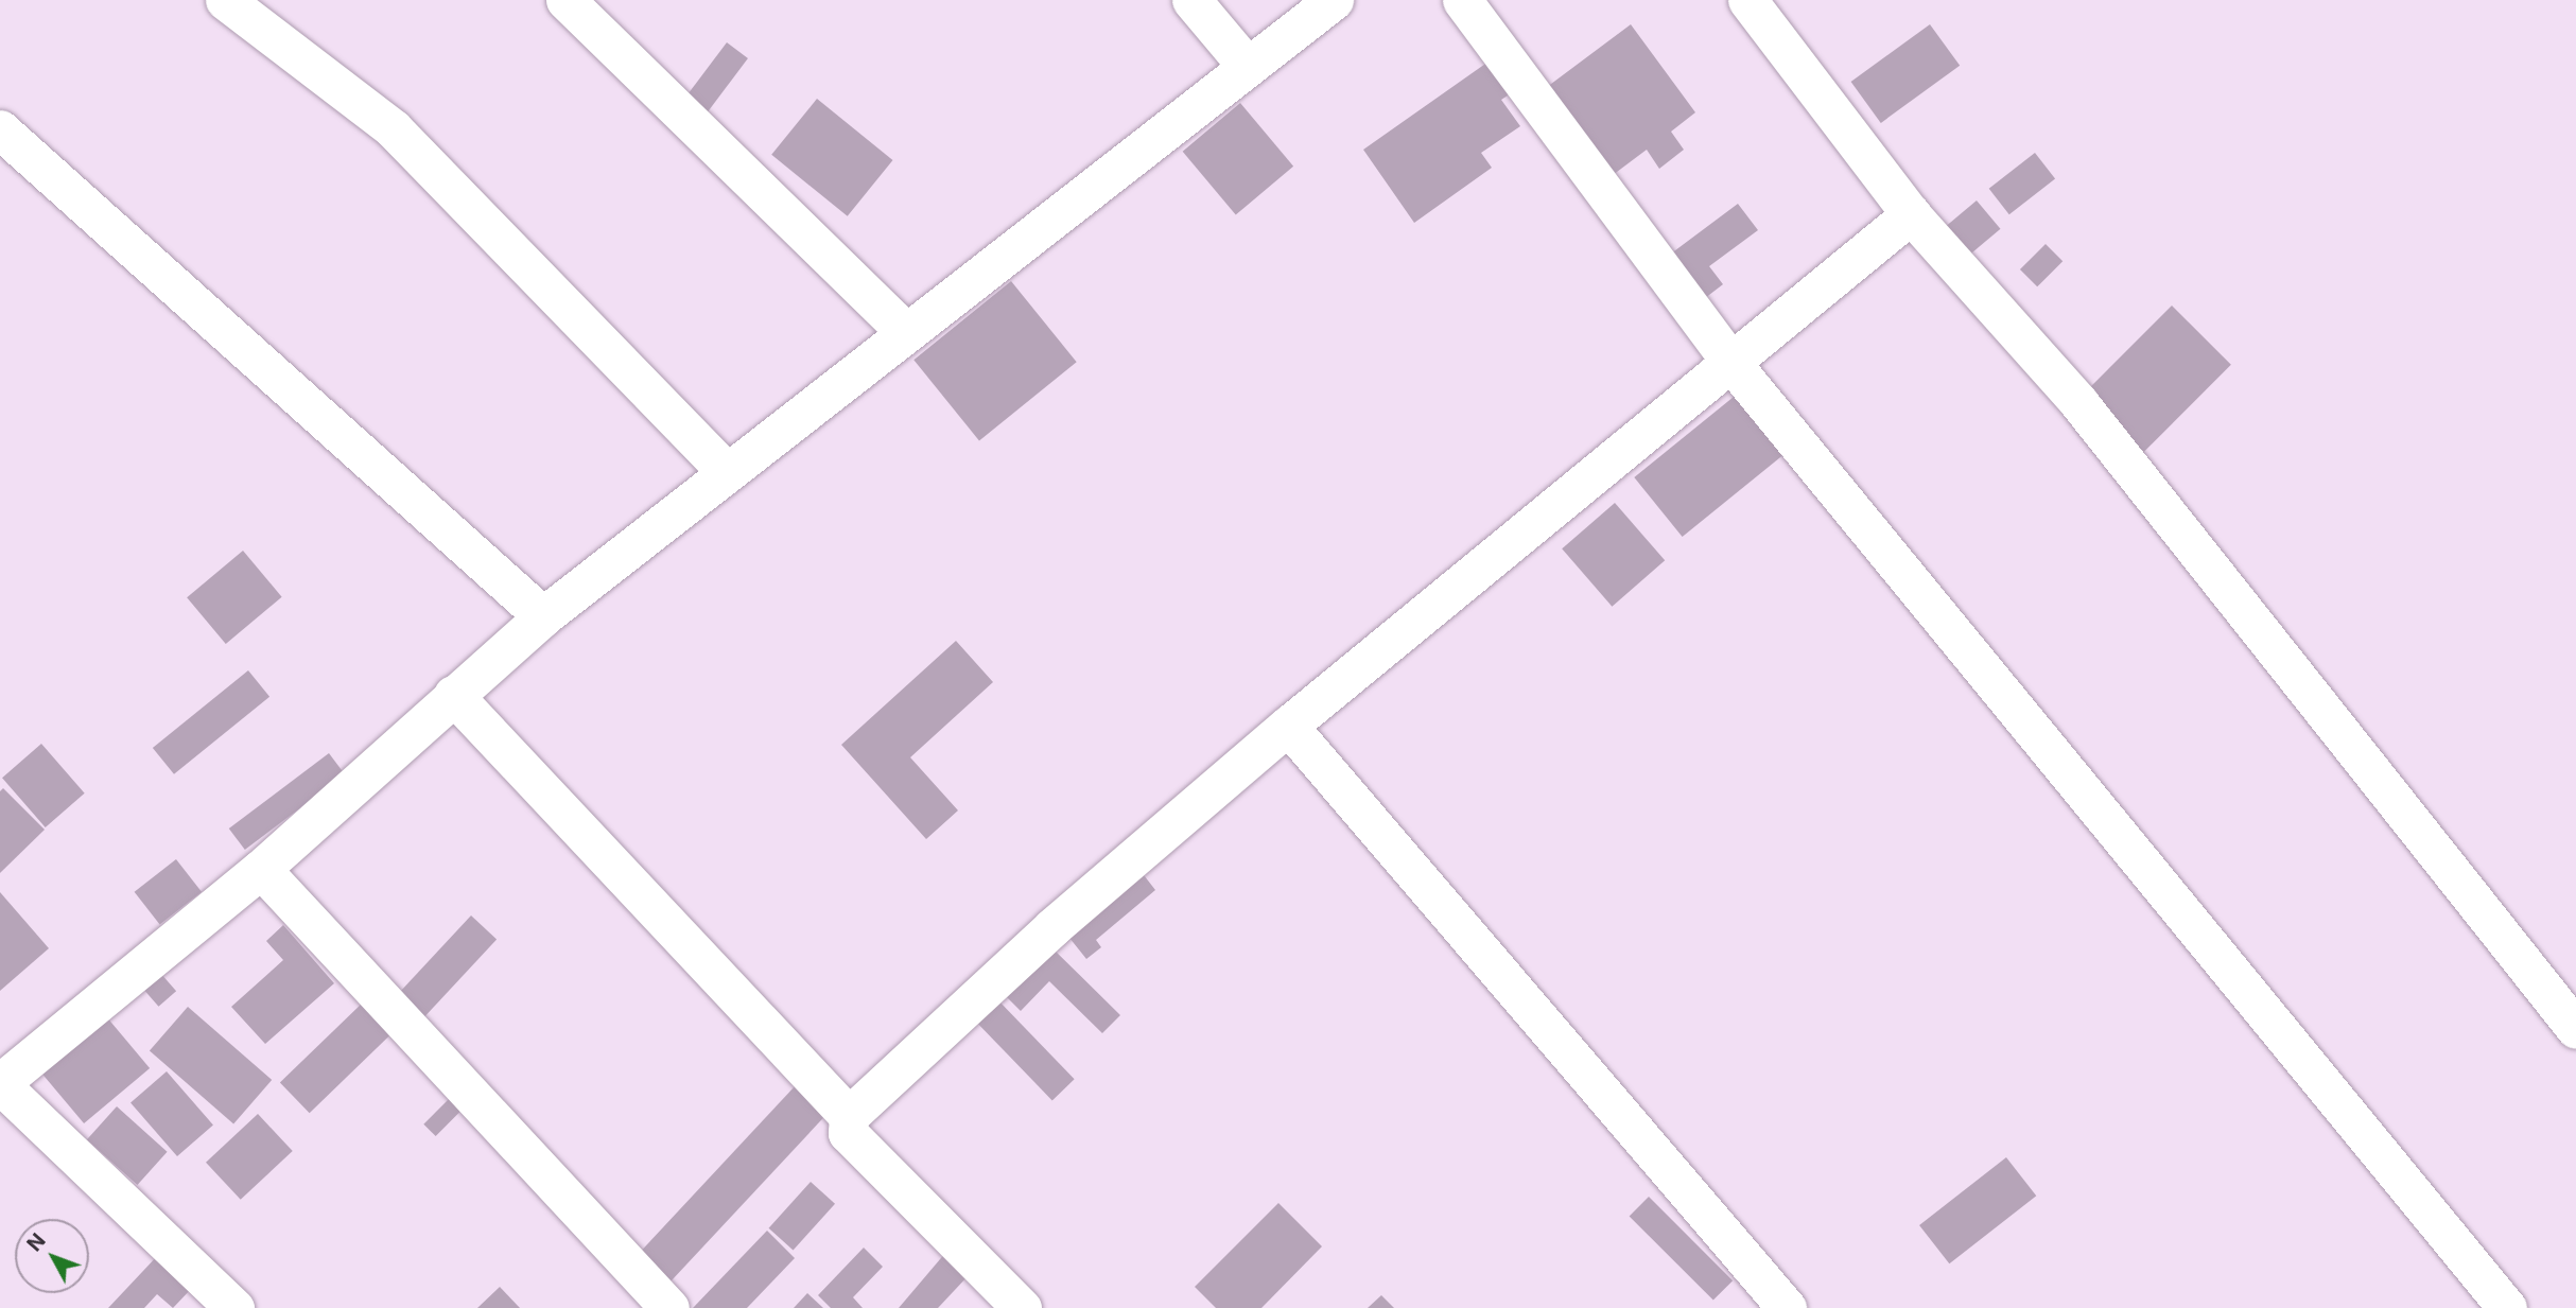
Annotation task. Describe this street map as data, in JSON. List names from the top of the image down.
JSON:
{
  "north": "top left"
}
